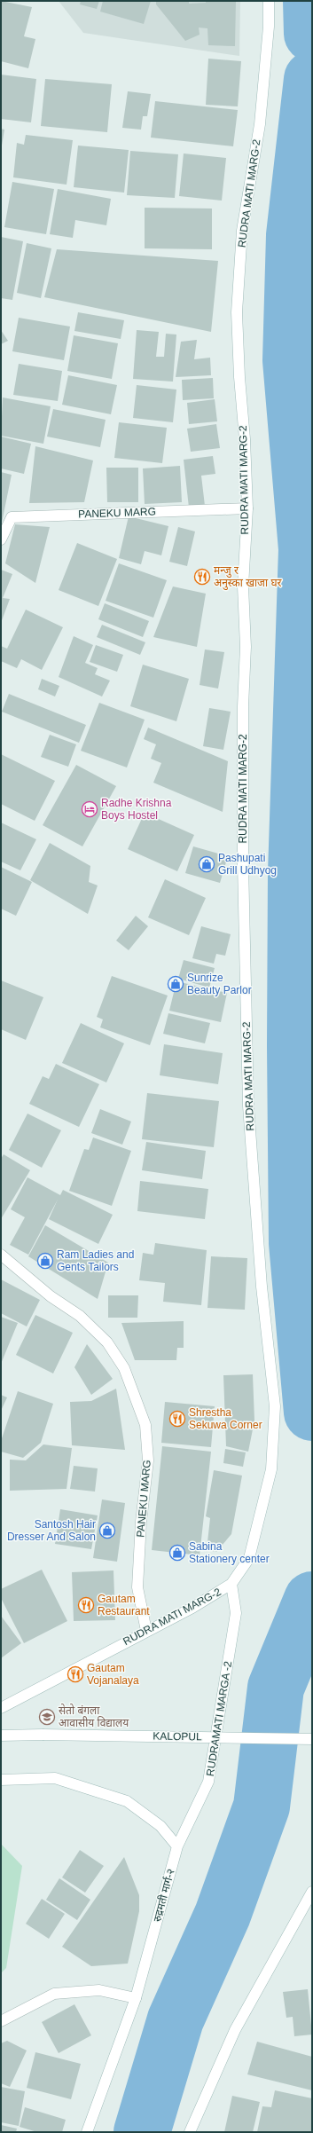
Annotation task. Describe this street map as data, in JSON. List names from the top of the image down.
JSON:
{
  "streets": {
    "street": [
      "RUDRA MATI MARG-2",
      "PANEKU MARG",
      "RUDRAMATI MARGA -2",
      "KALOPUL",
      "रुद्रमती मार्ग-२"
    ]
  },
  "crossings": [
    ["RUDRA MATI MARG-2", "PANEKU MARG"],
    ["RUDRA MATI MARG-2", "RUDRAMATI MARGA -2"],
    ["RUDRAMATI MARGA -2", "रुद्रमती मार्ग-२"]
  ],
  "places": {
    "restaurant": [
      "मन्जु र अनुस्का खाजा घर",
      "Shrestha Sekuwa Corner",
      "Gautam Restaurant",
      "Gautam Vojanalaya"
    ],
    "hotel": ["Radhe Krishna Boys Hostel"],
    "shop": [
      "Pashupati Grill Udhyog",
      "Sunrize Beauty Parlor",
      "Ram Ladies and Gents Tailors",
      "Santosh Hair Dresser And Salon",
      "Sabina Stationery center"
    ],
    "school or university": ["सेतो बंगला आवासीय विद्यालय"]
  }
}
